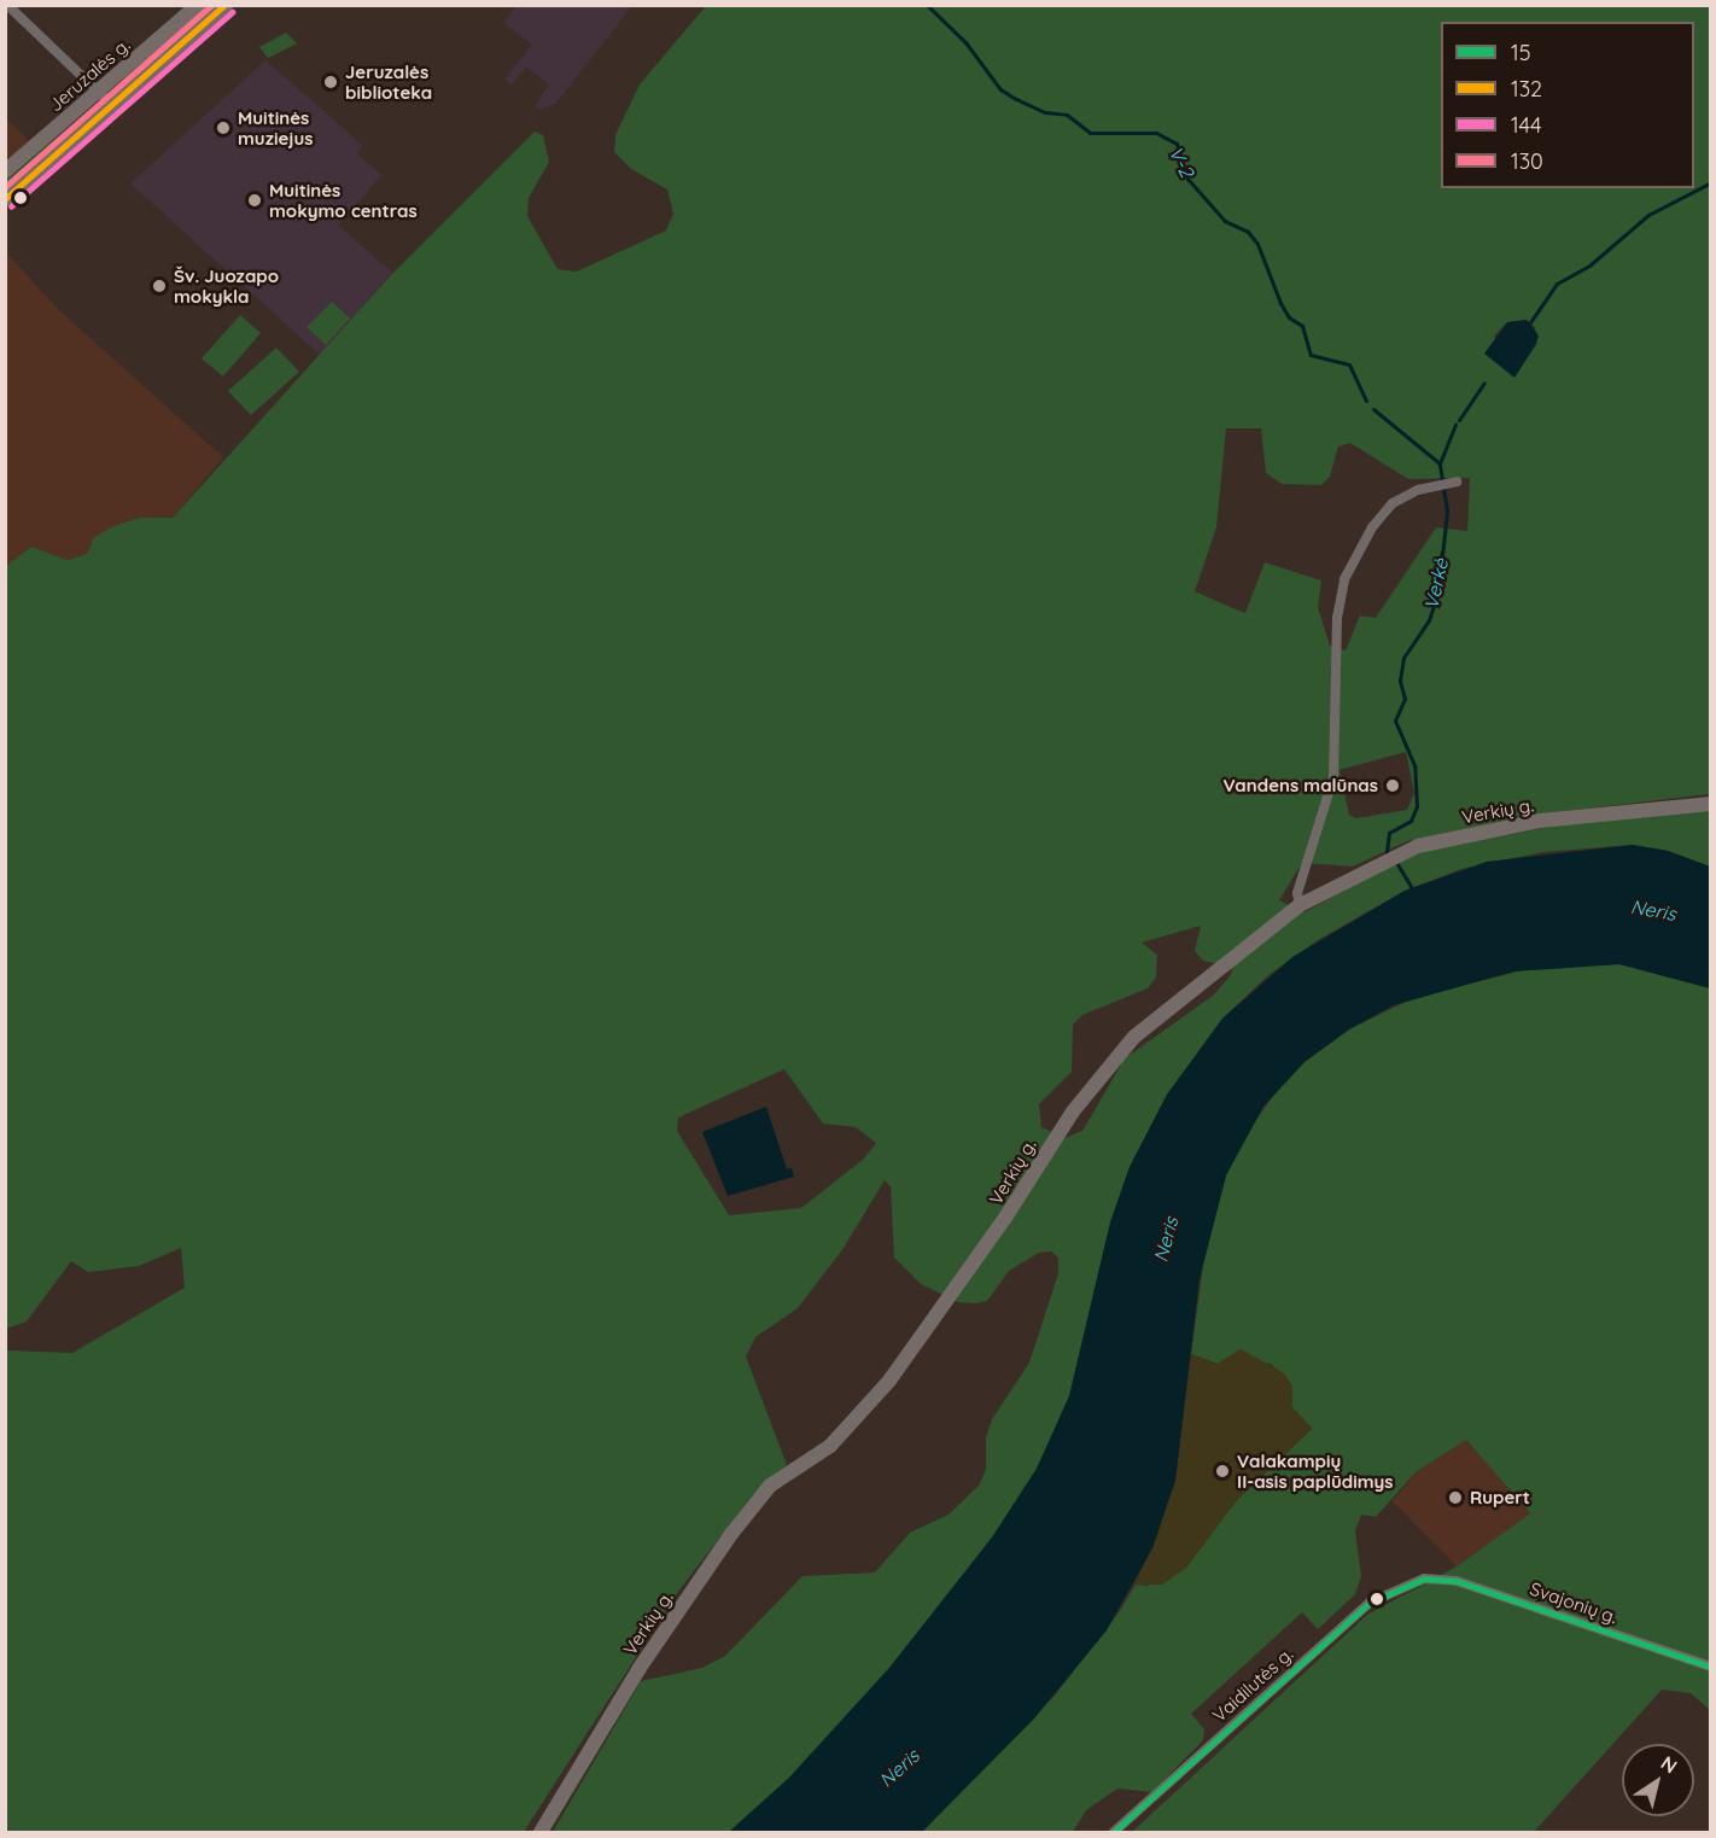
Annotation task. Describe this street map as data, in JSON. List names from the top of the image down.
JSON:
{
  "streets": {
    "main road": ["Jeruzalės g.", "Verkių g."],
    "street": ["Svajonių g.", "Vaidilutės g."]
  },
  "crossings": [
    ["Svajonių g.", "Vaidilutės g."]
  ],
  "water": ["V-2", "Verkė", "Neris"],
  "places": [
    "Jeruzalės biblioteka",
    "Muitinės muziejus",
    "Muitinės mokymo centras",
    "Šv. Juozapo mokykla",
    "Vandens malūnas",
    "Valakampių II-asis paplūdimys",
    "Rupert"
  ],
  "lines": [
    "transit line 132",
    "transit line 130",
    "transit line 144",
    "transit line 15"
  ],
  "legend": [
    "15",
    "132",
    "144",
    "130"
  ],
  "north": "top right"
}
